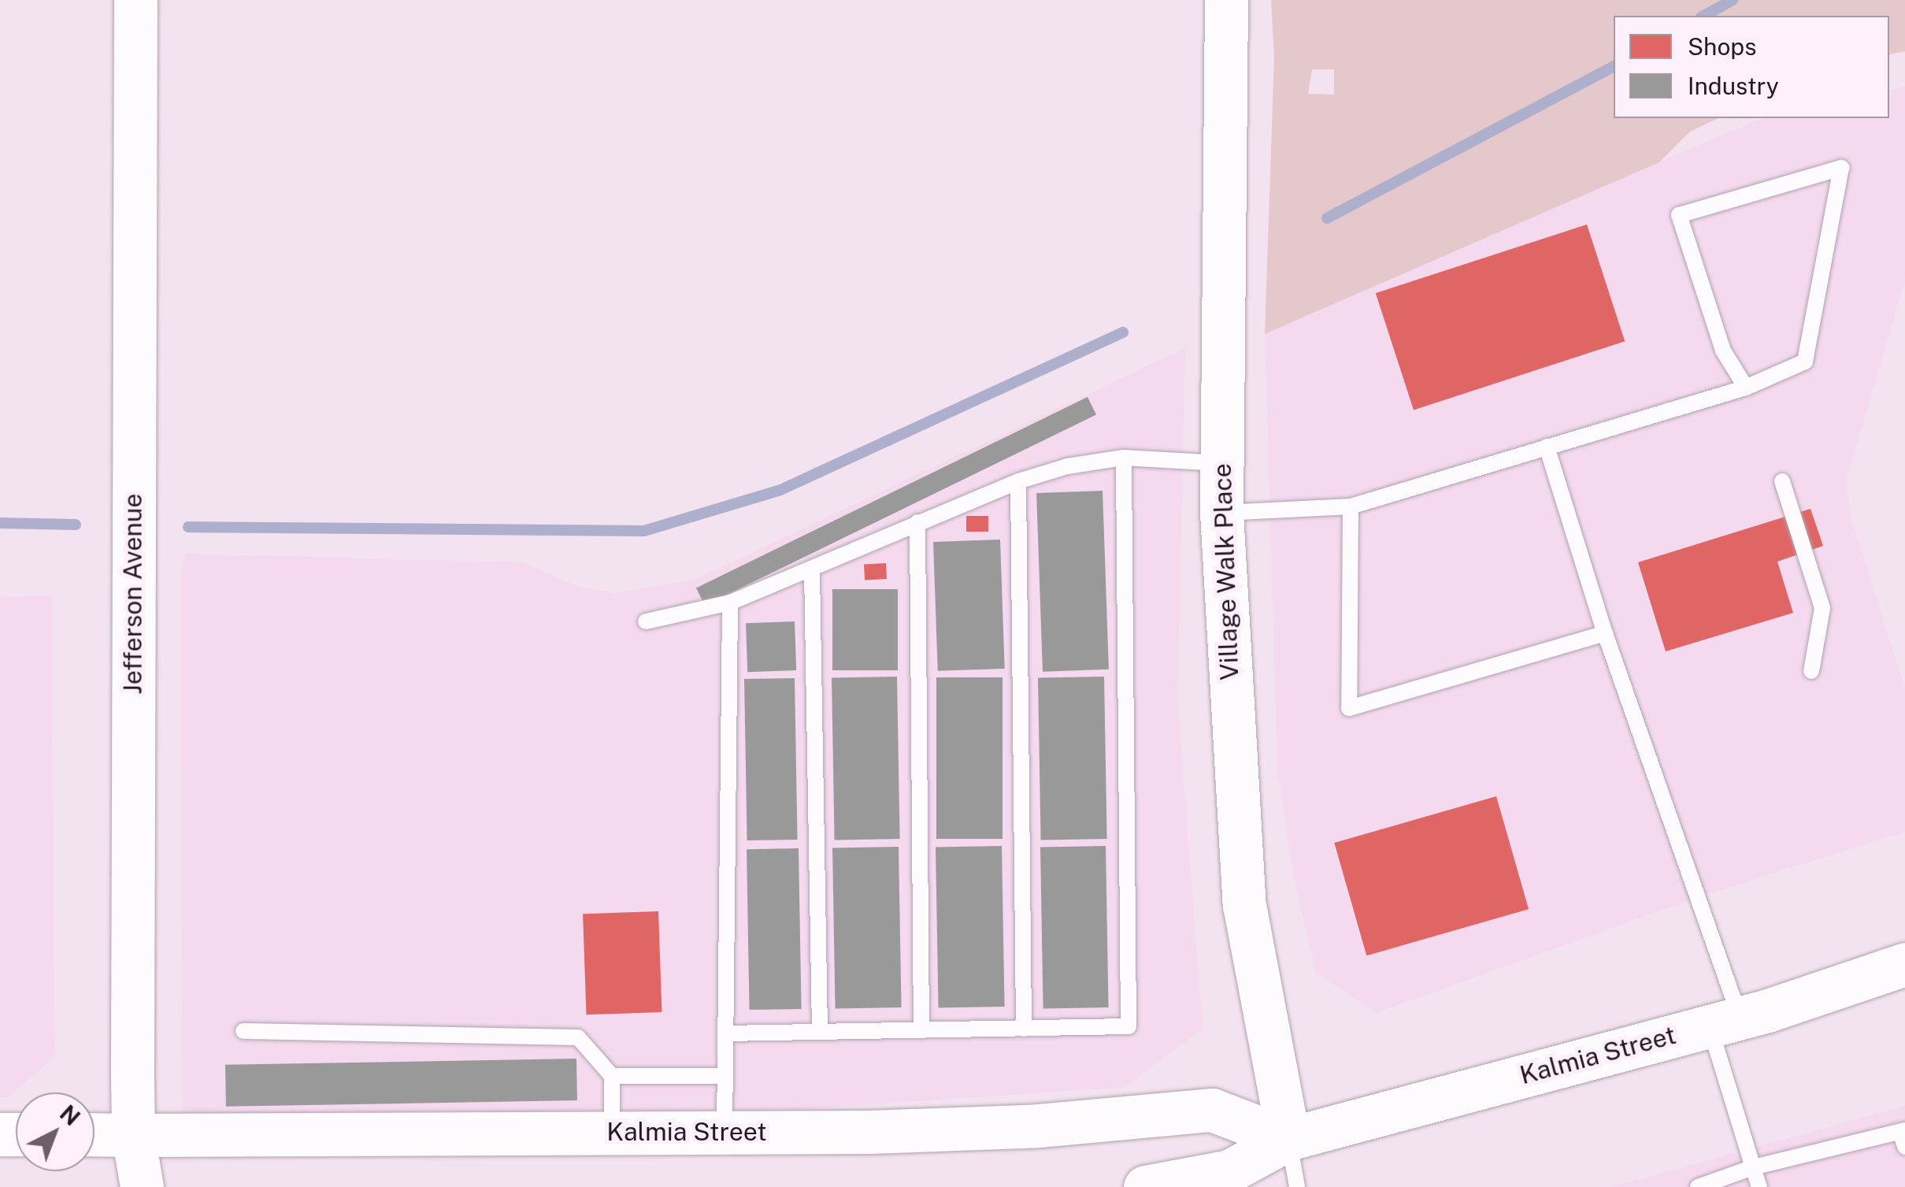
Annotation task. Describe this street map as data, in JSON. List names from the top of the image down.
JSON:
{
  "streets": {
    "main road": ["Village Walk Place", "Jefferson Avenue", "Kalmia Street"]
  },
  "crossings": [
    ["Village Walk Place", "Kalmia Street"],
    ["Jefferson Avenue", "Kalmia Street"]
  ],
  "legend": ["Shops", "Industry"],
  "north": "top right"
}
